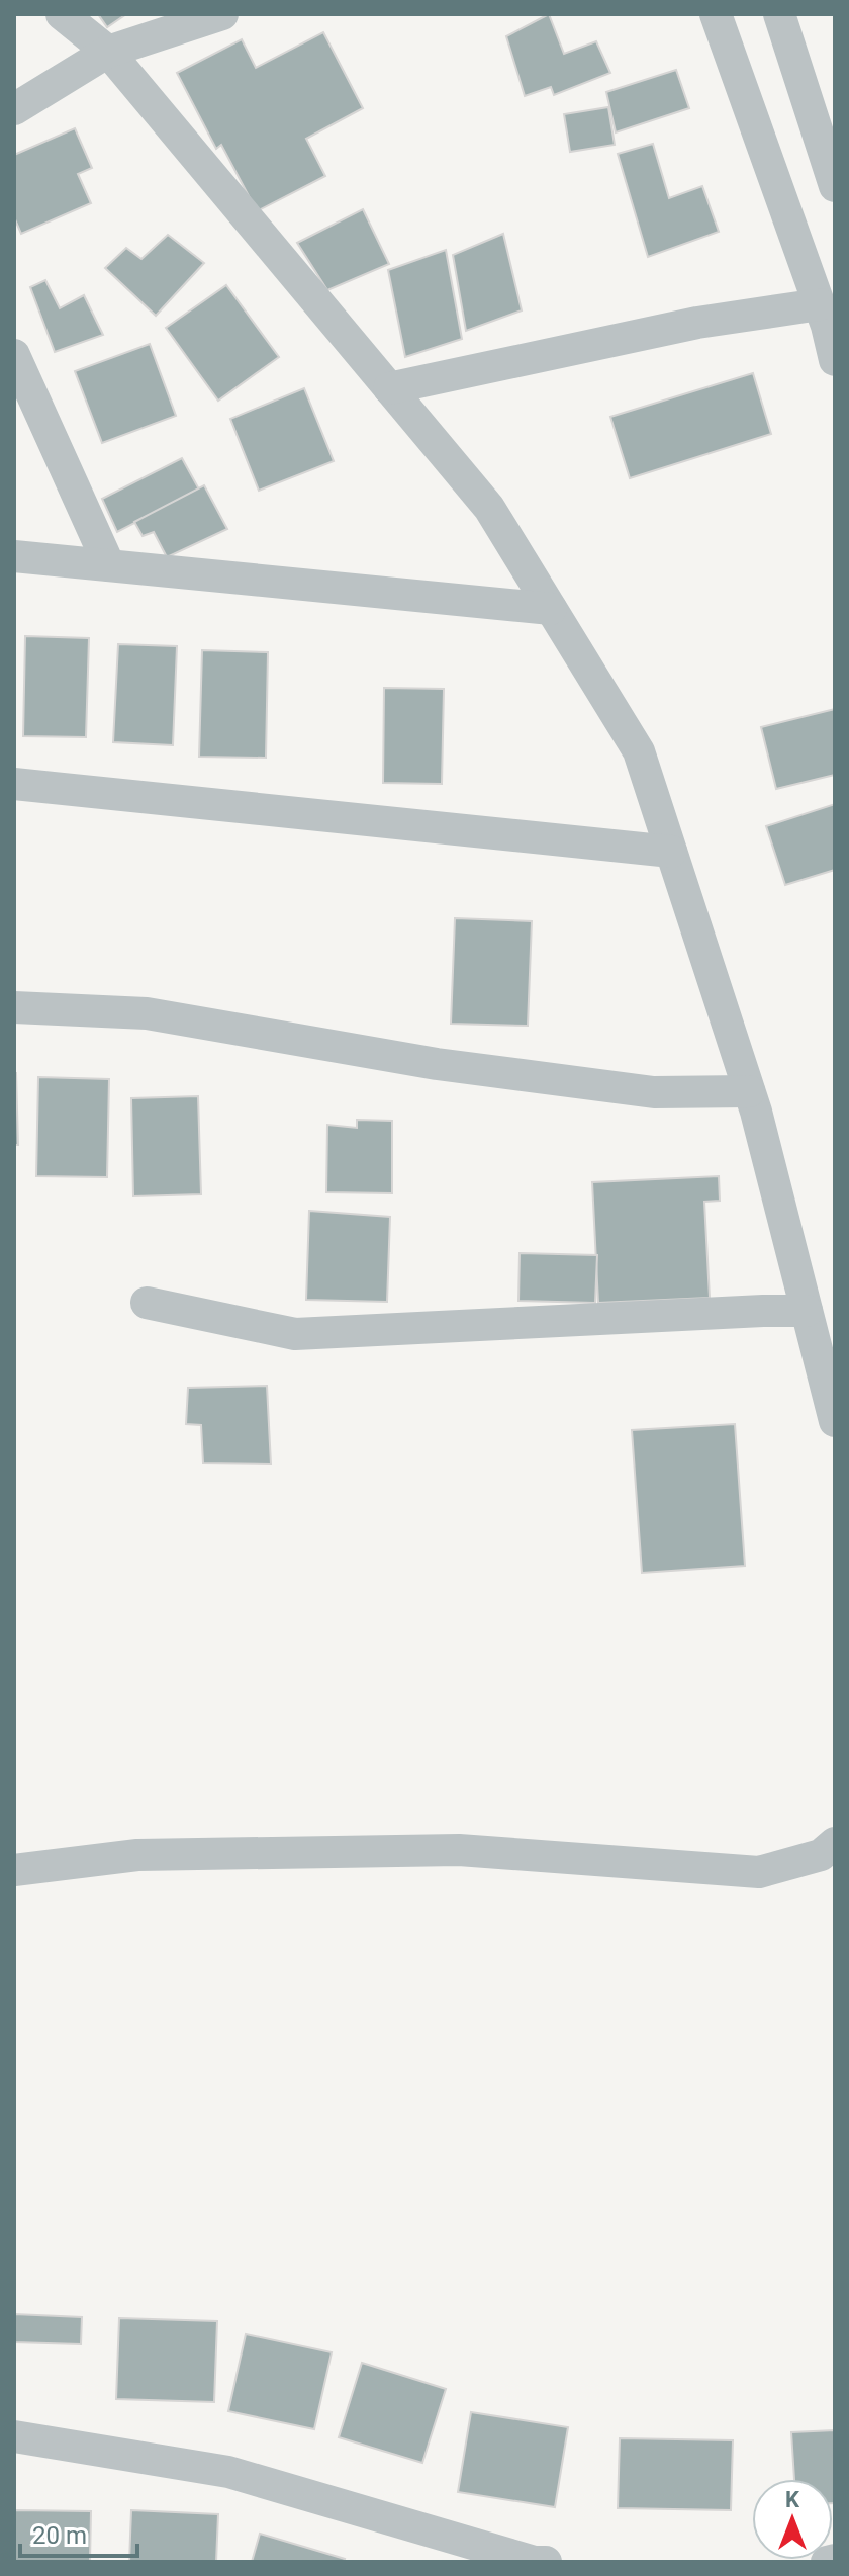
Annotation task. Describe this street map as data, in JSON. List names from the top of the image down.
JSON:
{
  "scale_bar": "20 m",
  "north": "top"
}
